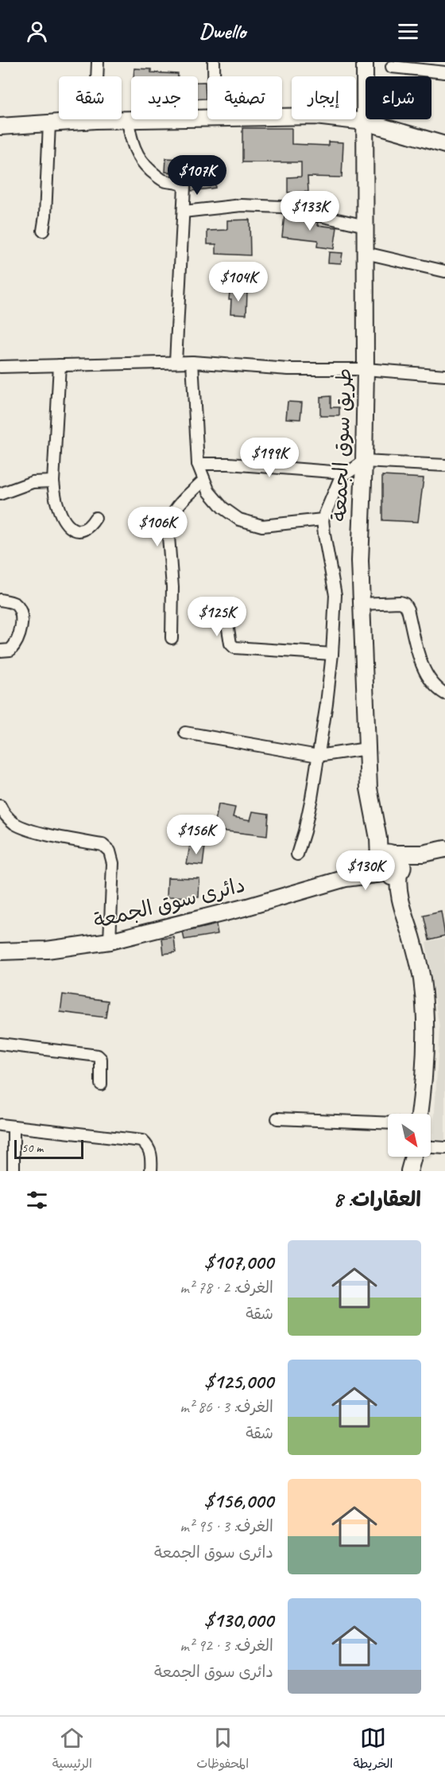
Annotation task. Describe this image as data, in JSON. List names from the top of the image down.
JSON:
{
  "streets": {
    "street": ["طريق سوق الجمعة", "دائرى سوق الجمعة"]
  },
  "scale_bar": "50 m",
  "north": "bottom right",
  "page": {
    "header": "Dwello",
    "chip": [
      "شراء",
      "إيجار",
      "تصفية",
      "جديد",
      "شقة"
    ],
    "price": [
      "$107K",
      "$133K",
      "$104K",
      "$199K",
      "$106K",
      "$125K",
      "$156K",
      "$130K"
    ],
    "scale": "50 m",
    "heading": "العقارات: 8",
    "list": [
      {
        "name": "$107,000",
        "note": "الغرف: 2 · 78 m² · شقة"
      },
      {
        "name": "$125,000",
        "note": "الغرف: 3 · 86 m² · شقة"
      },
      {
        "name": "$156,000",
        "note": "الغرف: 3 · 95 m² · دائرى سوق الجمعة"
      },
      {
        "name": "$130,000",
        "note": "الغرف: 3 · 92 m² · دائرى سوق الجمعة"
      }
    ],
    "tabs": ["الخريطة", "المحفوظات", "الرئيسية"]
  }
}
